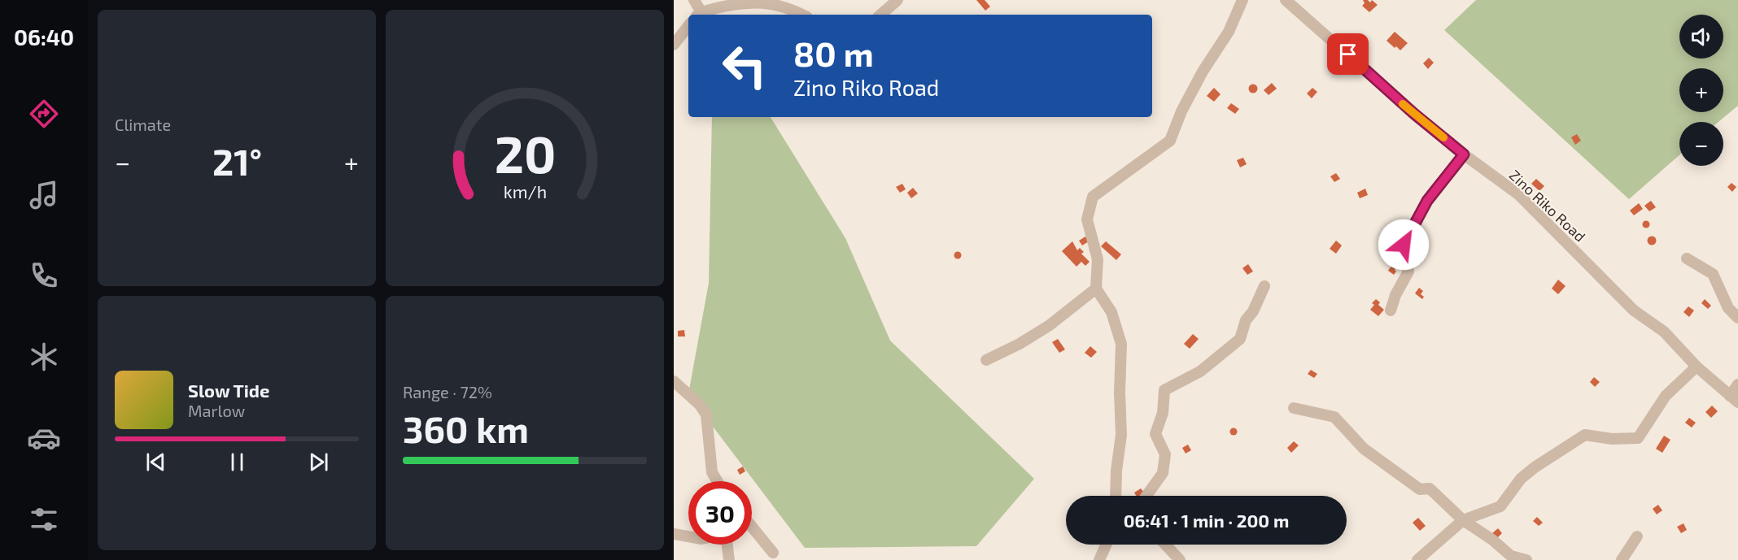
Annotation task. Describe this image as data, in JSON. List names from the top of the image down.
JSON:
{
  "streets": {
    "street": ["Zino Riko Road"]
  },
  "page": {
    "tabs": "06:40",
    "tile": [
      "Climate",
      ["Range · 72%", "360 km"]
    ],
    "map_buttons": ["+", "−"],
    "turn": ["80 m", "Zino Riko Road"],
    "heat": ["−", "21°", "+"],
    "song": ["Slow Tide", "Marlow"],
    "limit": "30",
    "trip": "06:41 · 1 min · 200 m",
    "gauge": ["20", "km/h"]
  }
}
